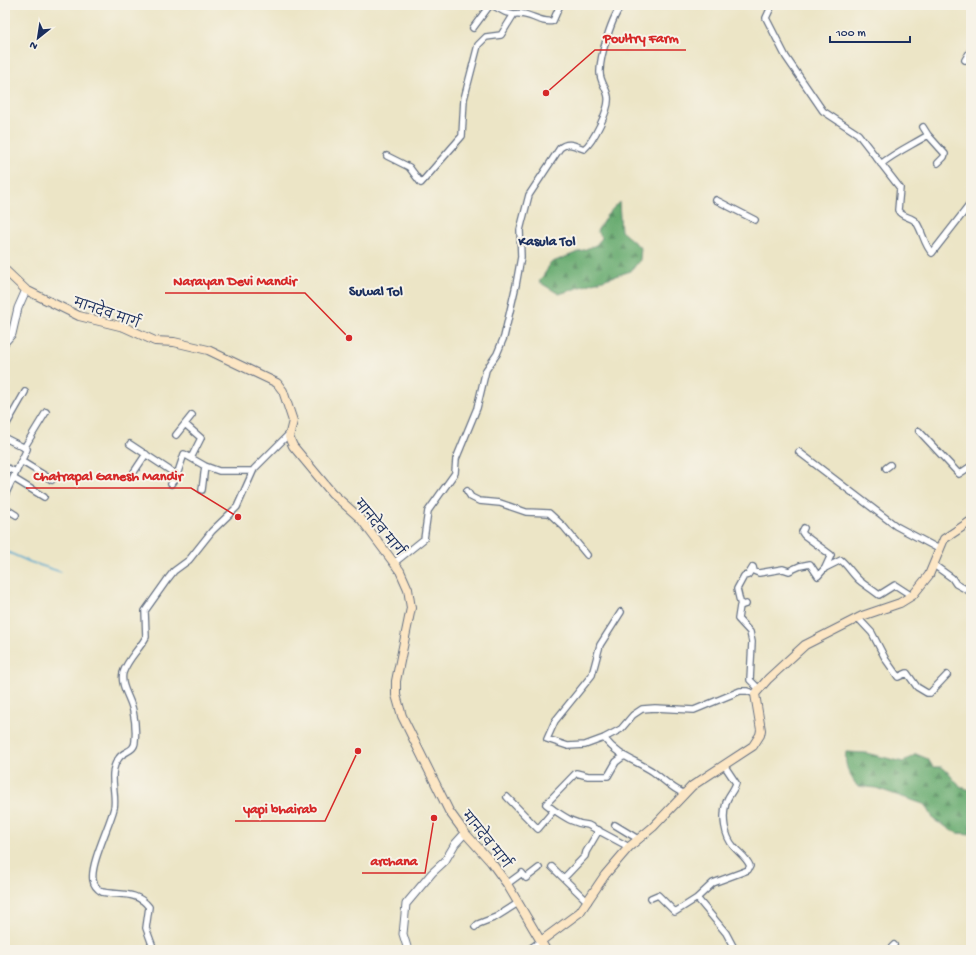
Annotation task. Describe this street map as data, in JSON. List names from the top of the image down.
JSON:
{
  "streets": {
    "main road": ["मानदेव मार्ग"]
  },
  "districts": ["Kasula Tol", "Suwal Tol"],
  "places": [
    "Poultry Farm",
    "Narayan Devi Mandir",
    "Chatrapal Ganesh Mandir",
    "yapi bhairab",
    "archana"
  ],
  "scale_bar": "100 m",
  "north": "bottom left"
}
